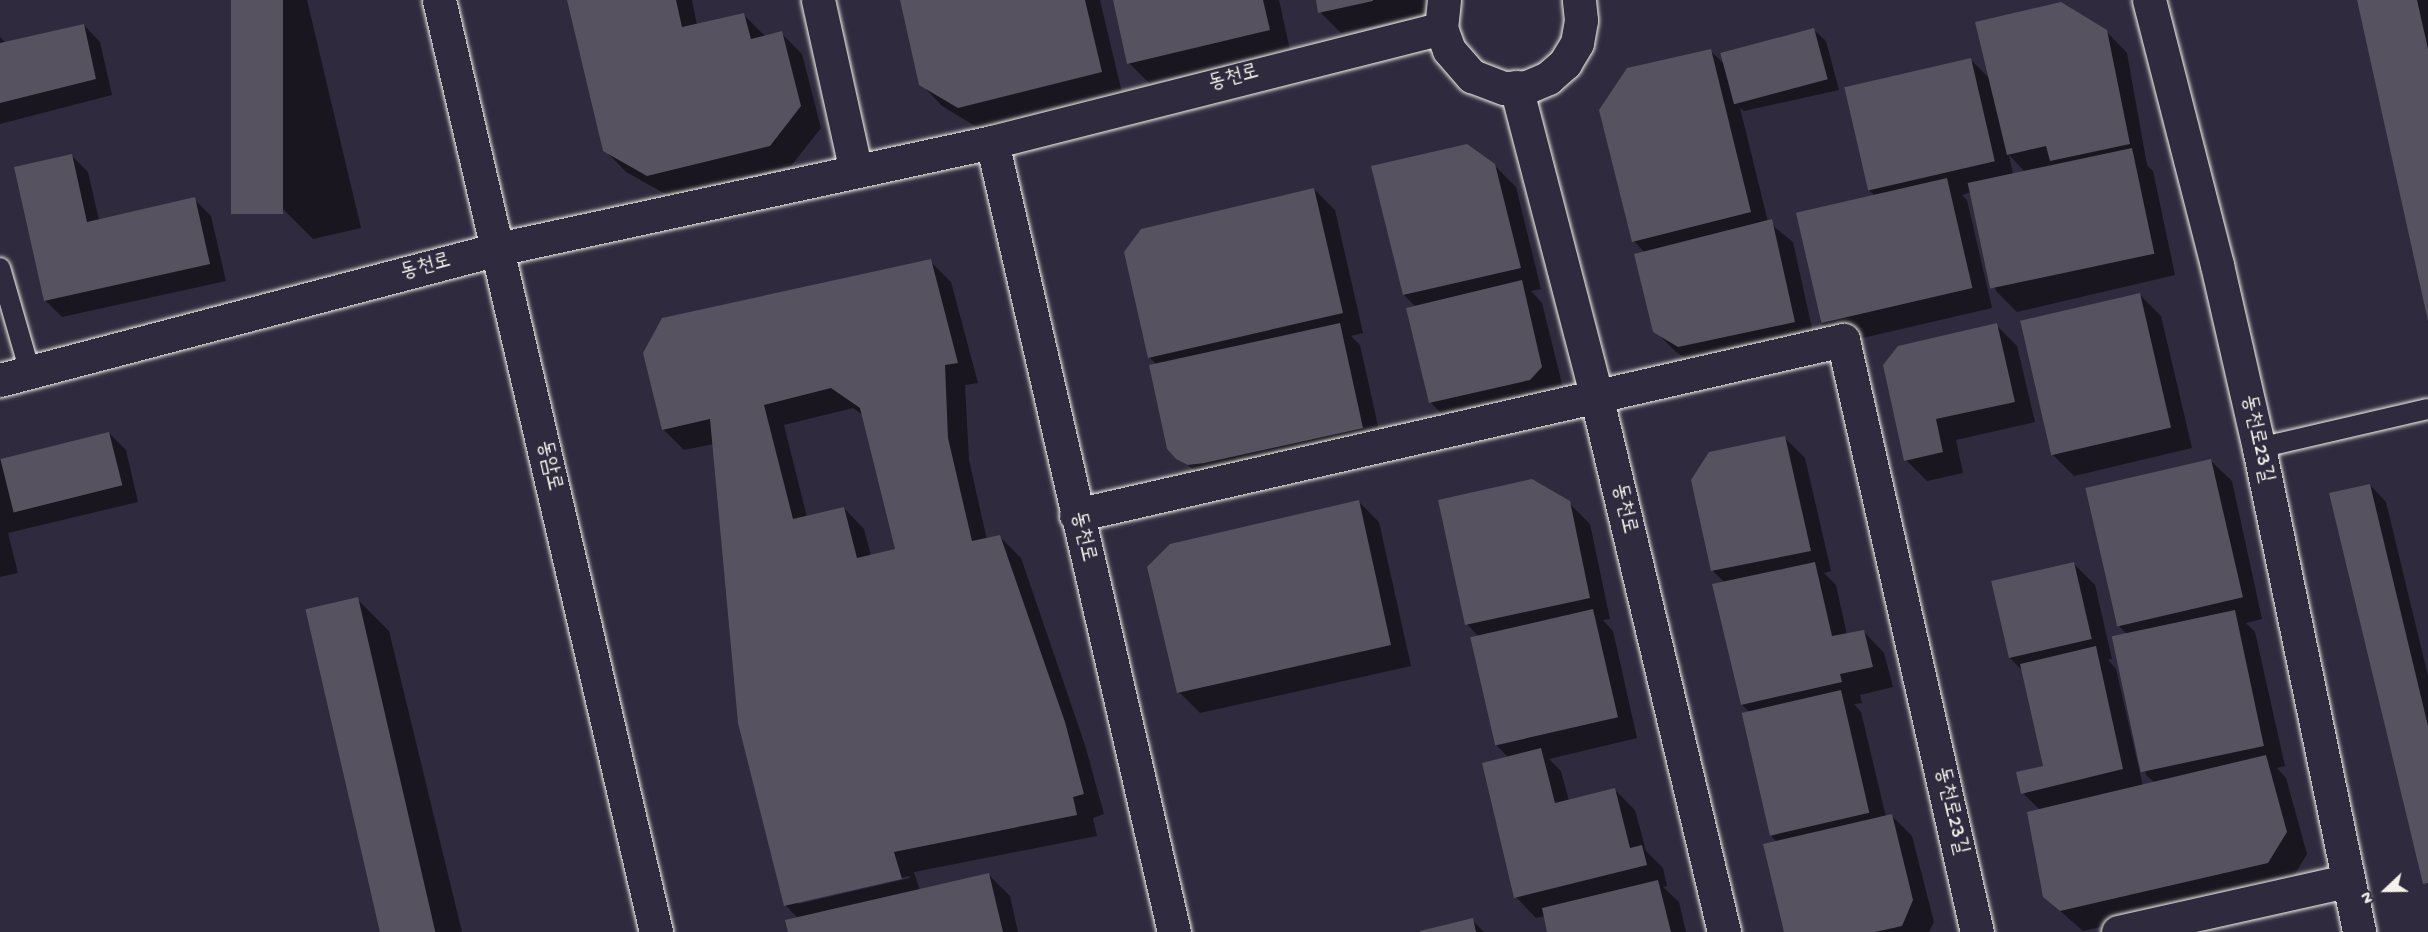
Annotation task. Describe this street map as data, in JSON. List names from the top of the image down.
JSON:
{
  "streets": {
    "street": ["동천로", "동천로23길", "동암로"]
  },
  "crossings": [
    ["동천로", "동천로23길"],
    ["동천로", "동암로"]
  ],
  "north": "left"
}
